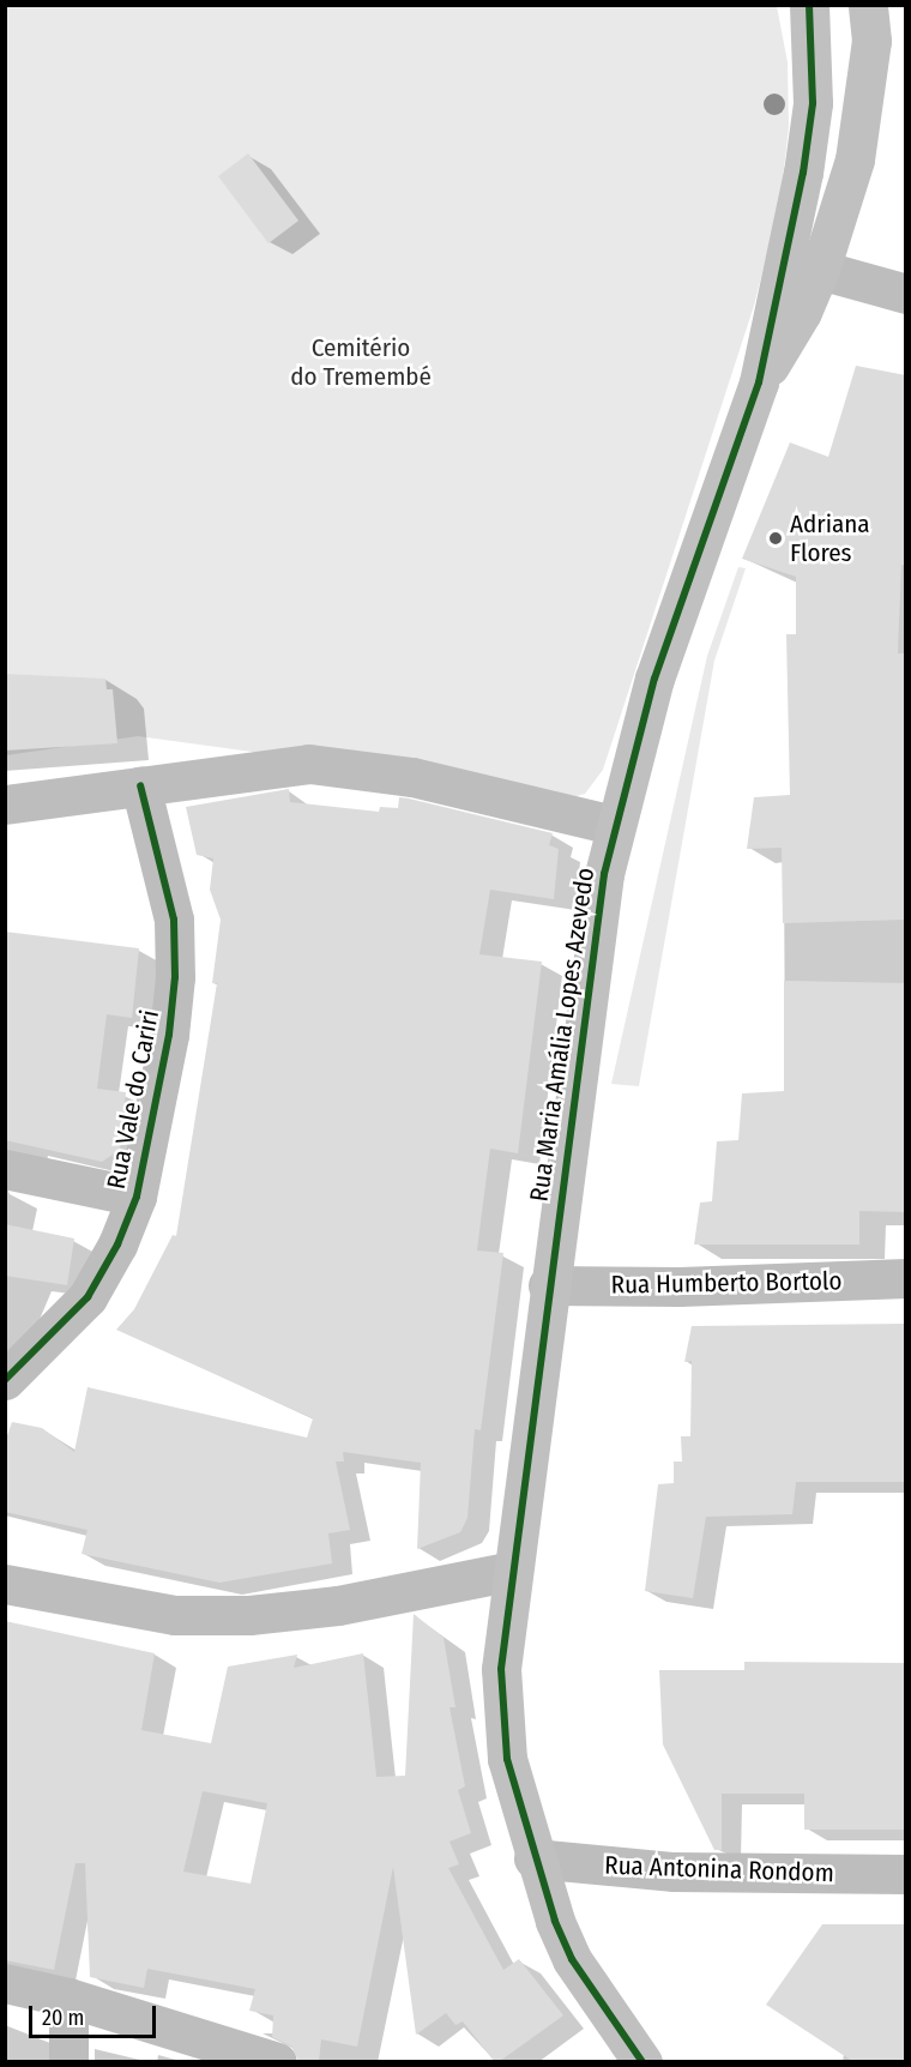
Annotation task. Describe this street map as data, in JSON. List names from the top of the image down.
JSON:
{
  "streets": {
    "main road": ["Rua Maria Amália Lopes Azevedo"],
    "street": ["Rua Vale do Cariri", "Rua Humberto Bortolo", "Rua Antonina Rondom"]
  },
  "crossings": [
    ["Rua Maria Amália Lopes Azevedo", "Rua Humberto Bortolo"],
    ["Rua Maria Amália Lopes Azevedo", "Rua Antonina Rondom"]
  ],
  "parks": ["Cemitério do Tremembé"],
  "places": ["Adriana Flores"],
  "scale_bar": "20 m"
}
